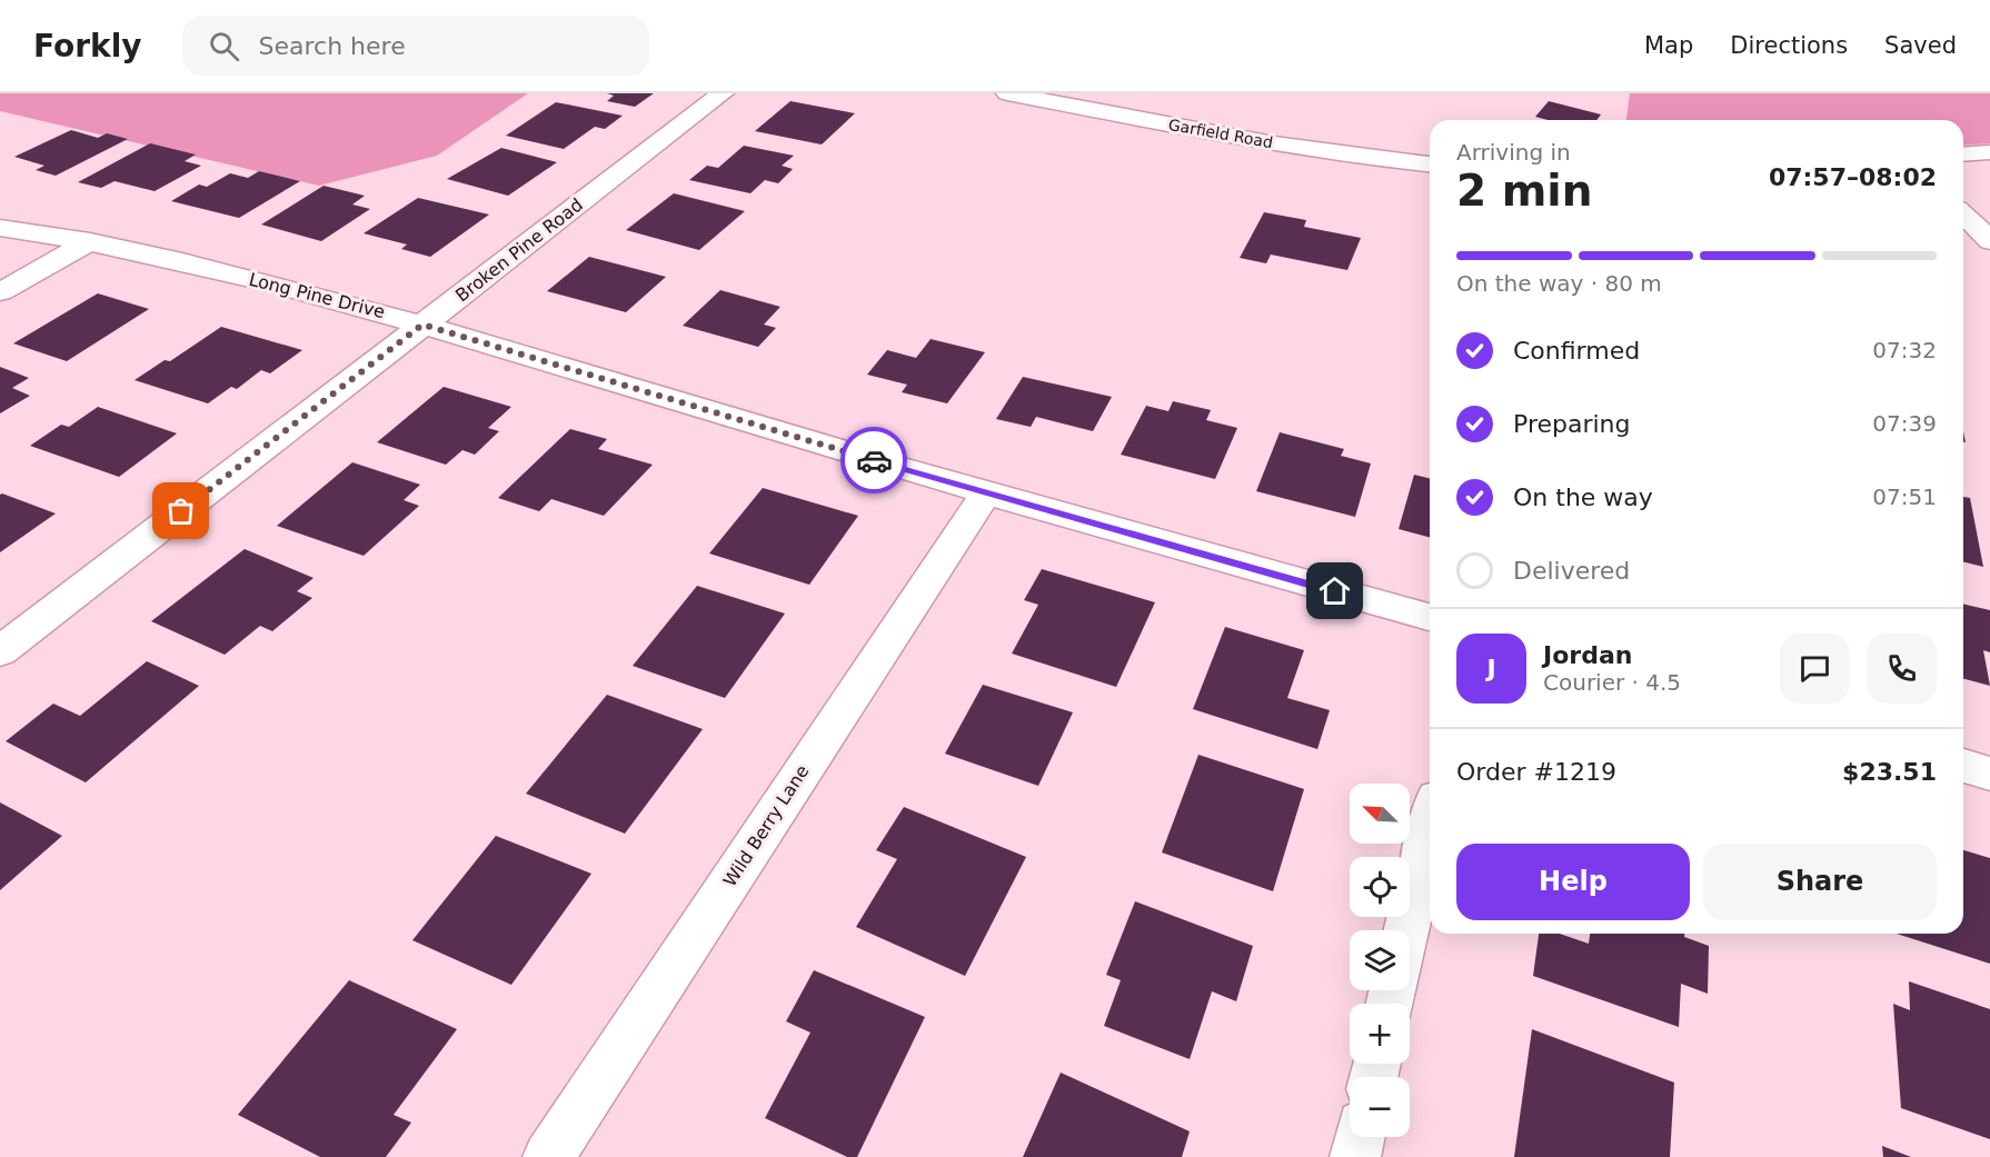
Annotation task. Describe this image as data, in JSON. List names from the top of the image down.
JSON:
{
  "streets": {
    "street": [
      "Garfield Road",
      "Broken Pine Road",
      "Long Pine Drive",
      "Wild Berry Lane"
    ]
  },
  "crossings": [
    ["Broken Pine Road", "Long Pine Drive"],
    ["Long Pine Drive", "Wild Berry Lane"]
  ],
  "north": "top left",
  "page": {
    "header": "Forkly",
    "search": "Search here",
    "nav": ["Map", "Directions", "Saved"],
    "heading": ["2 min", "Arriving in", "07:57–08:02"],
    "panel": [
      "Jordan",
      "Courier · 4.5",
      "Order #1219",
      "$23.51"
    ],
    "bar": "On the way · 80 m",
    "list": [
      ["Confirmed", "07:32"],
      ["Preparing", "07:39"],
      ["On the way", "07:51"],
      "Delivered"
    ],
    "round": "J",
    "map_buttons": ["+", "−"],
    "buttons": ["Help", "Share"]
  }
}
